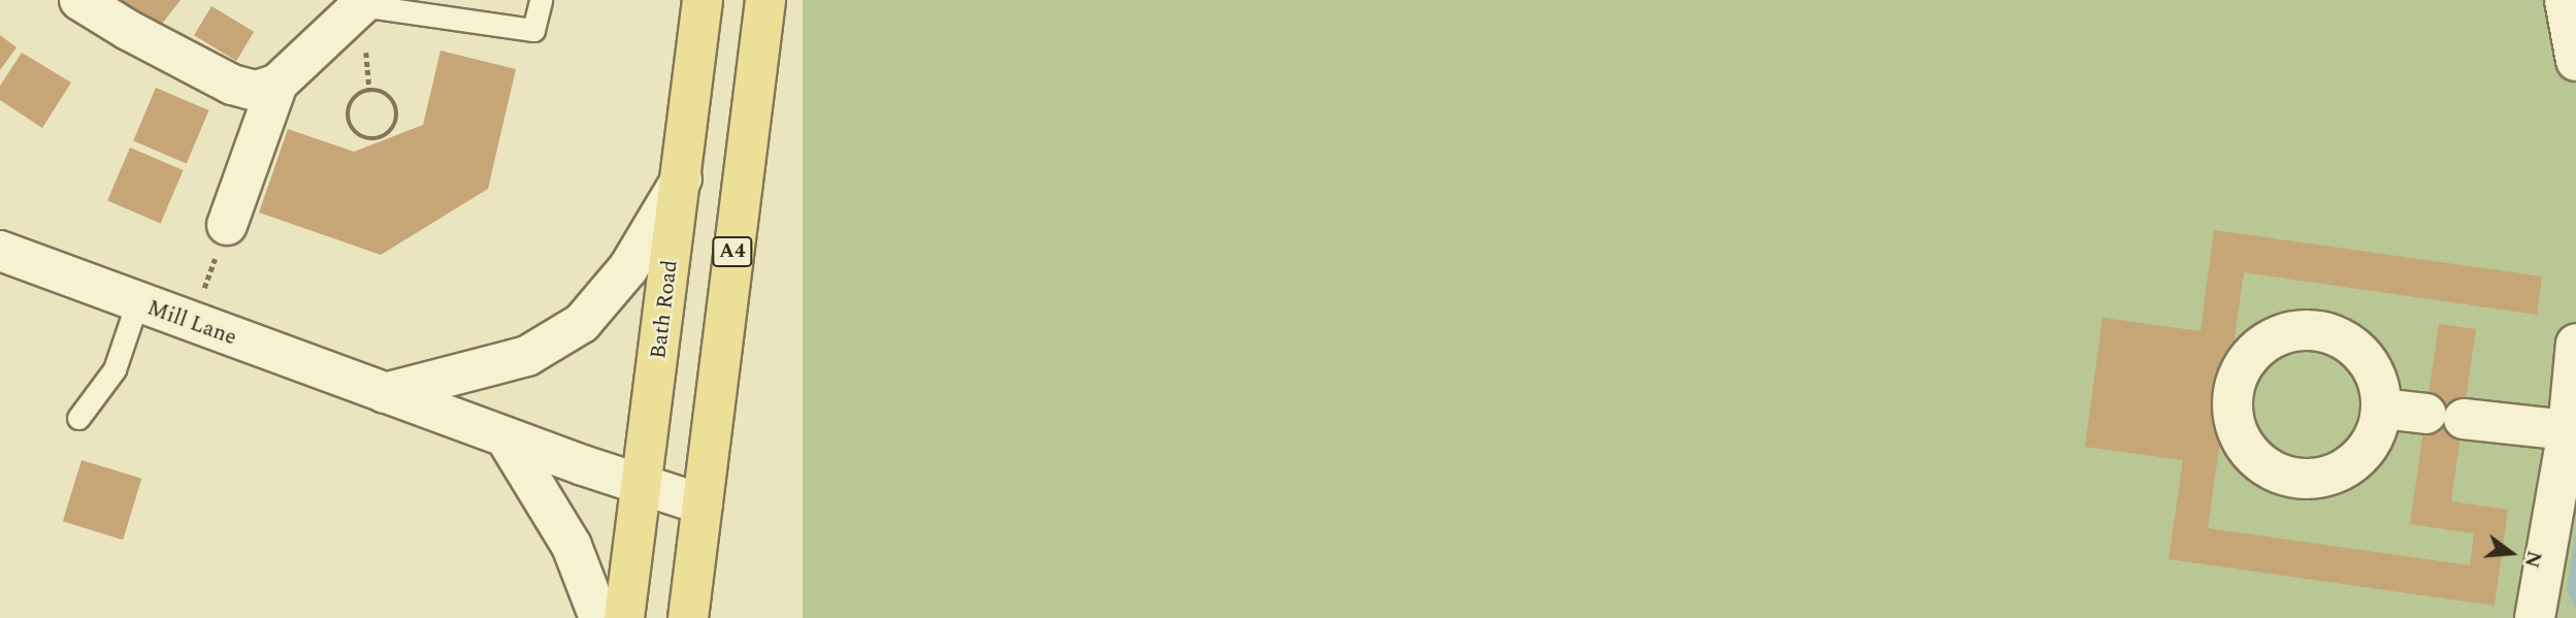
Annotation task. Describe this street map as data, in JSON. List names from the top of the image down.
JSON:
{
  "streets": {
    "main road": ["A4", "Bath Road"],
    "street": ["Mill Lane"]
  },
  "crossings": [
    ["A4", "Mill Lane"],
    ["Bath Road", "Mill Lane"]
  ],
  "north": "right"
}
